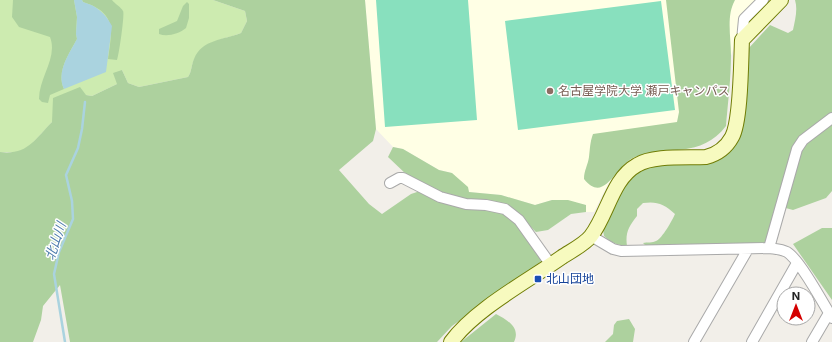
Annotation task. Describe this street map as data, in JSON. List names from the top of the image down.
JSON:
{
  "water": ["北山川"],
  "places": {
    "other": ["名古屋学院大学 瀬戸キャンパス"],
    "transit": ["北山団地"]
  },
  "north": "top"
}
